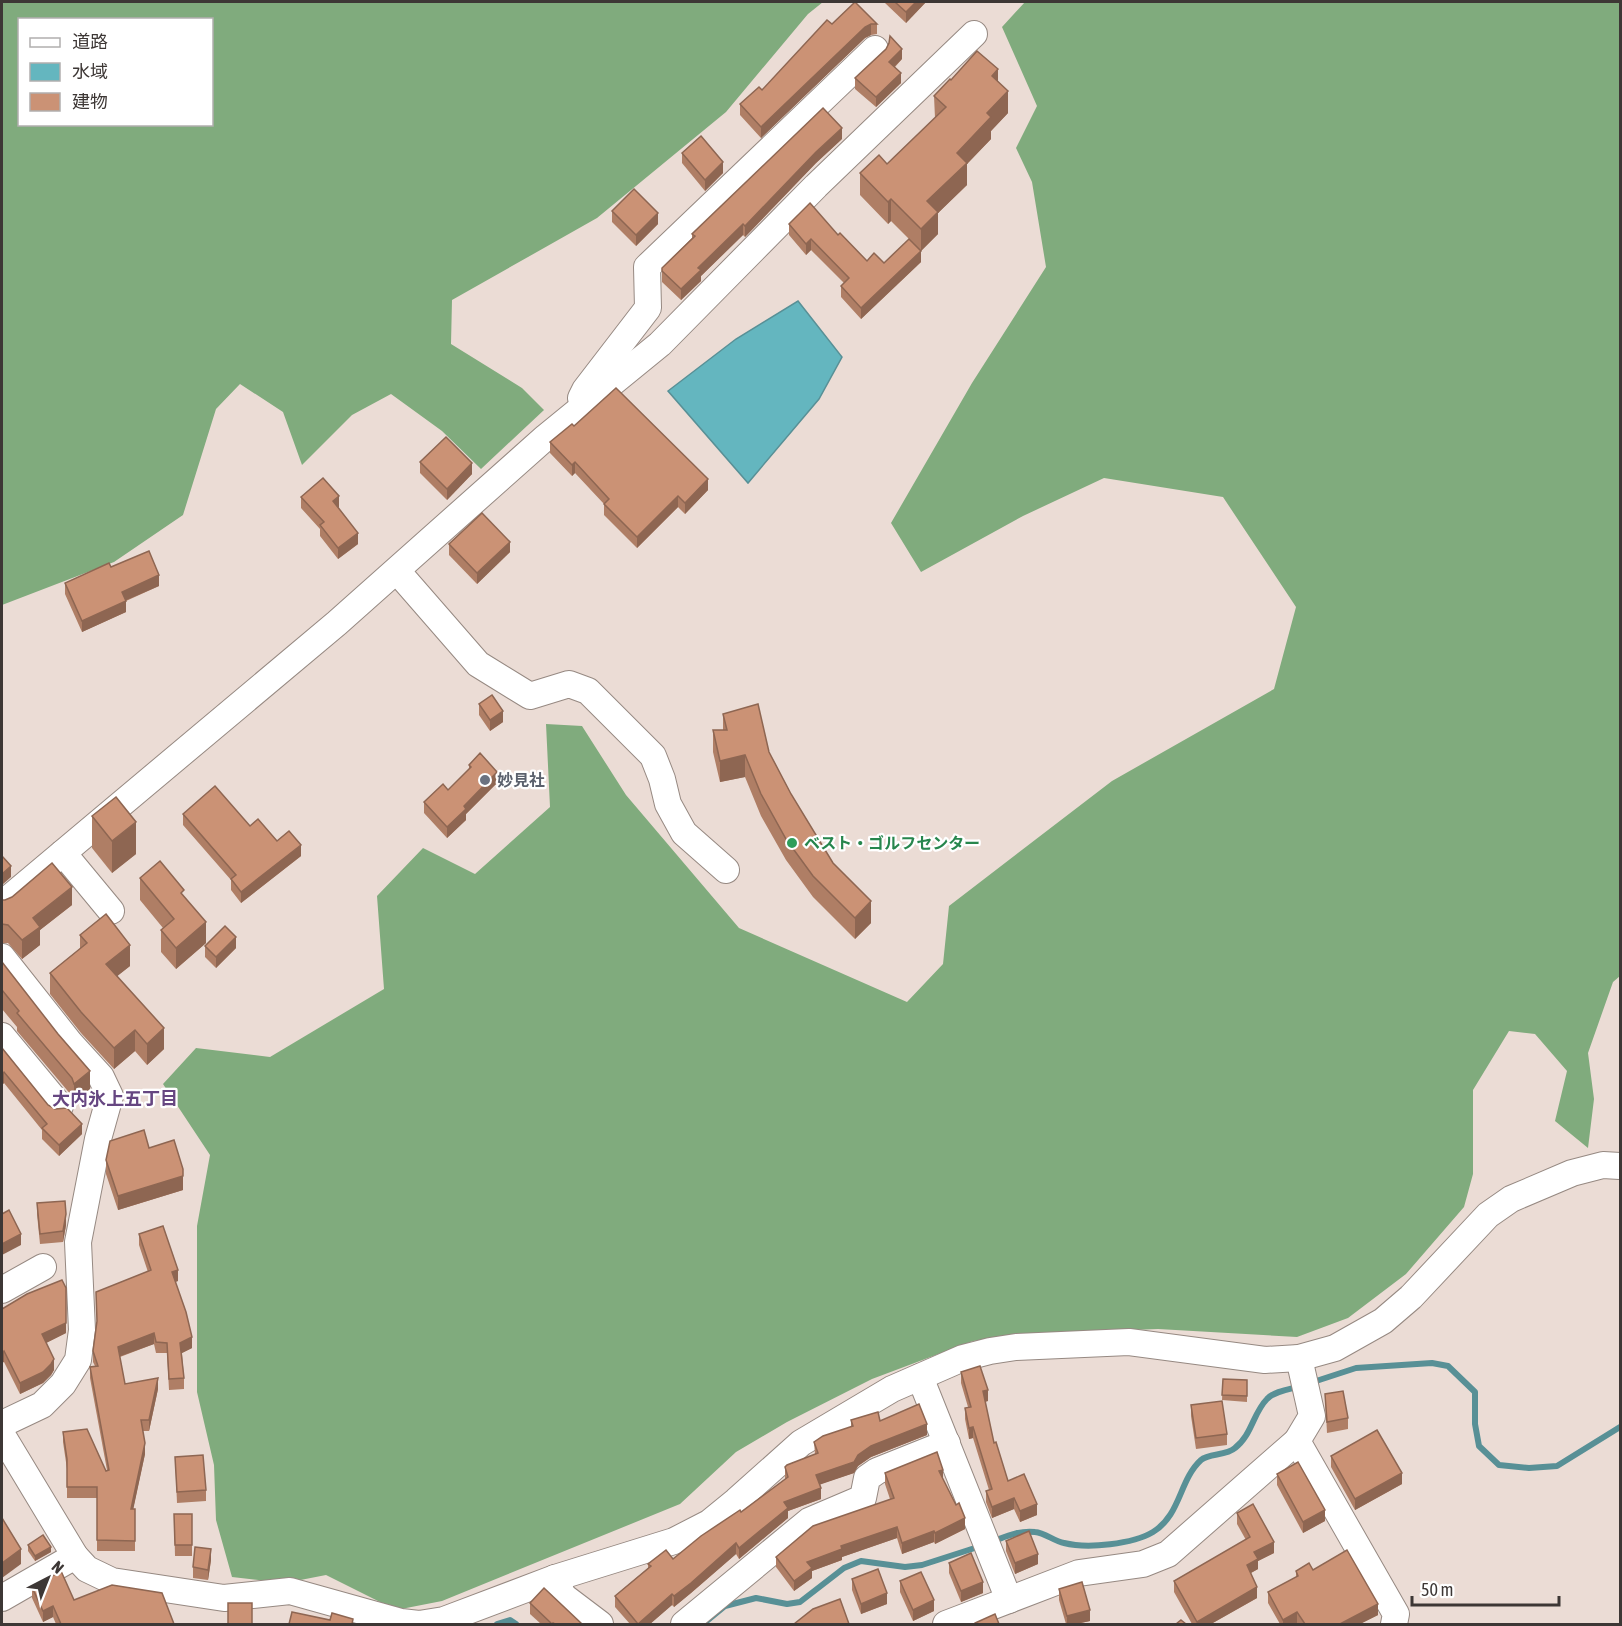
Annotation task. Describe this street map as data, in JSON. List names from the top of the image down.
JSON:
{
  "districts": ["大内氷上五丁目"],
  "places": ["妙見社", "ベスト・ゴルフセンター"],
  "legend": ["道路", "水域", "建物"],
  "scale_bar": "50 m",
  "north": "top right"
}
